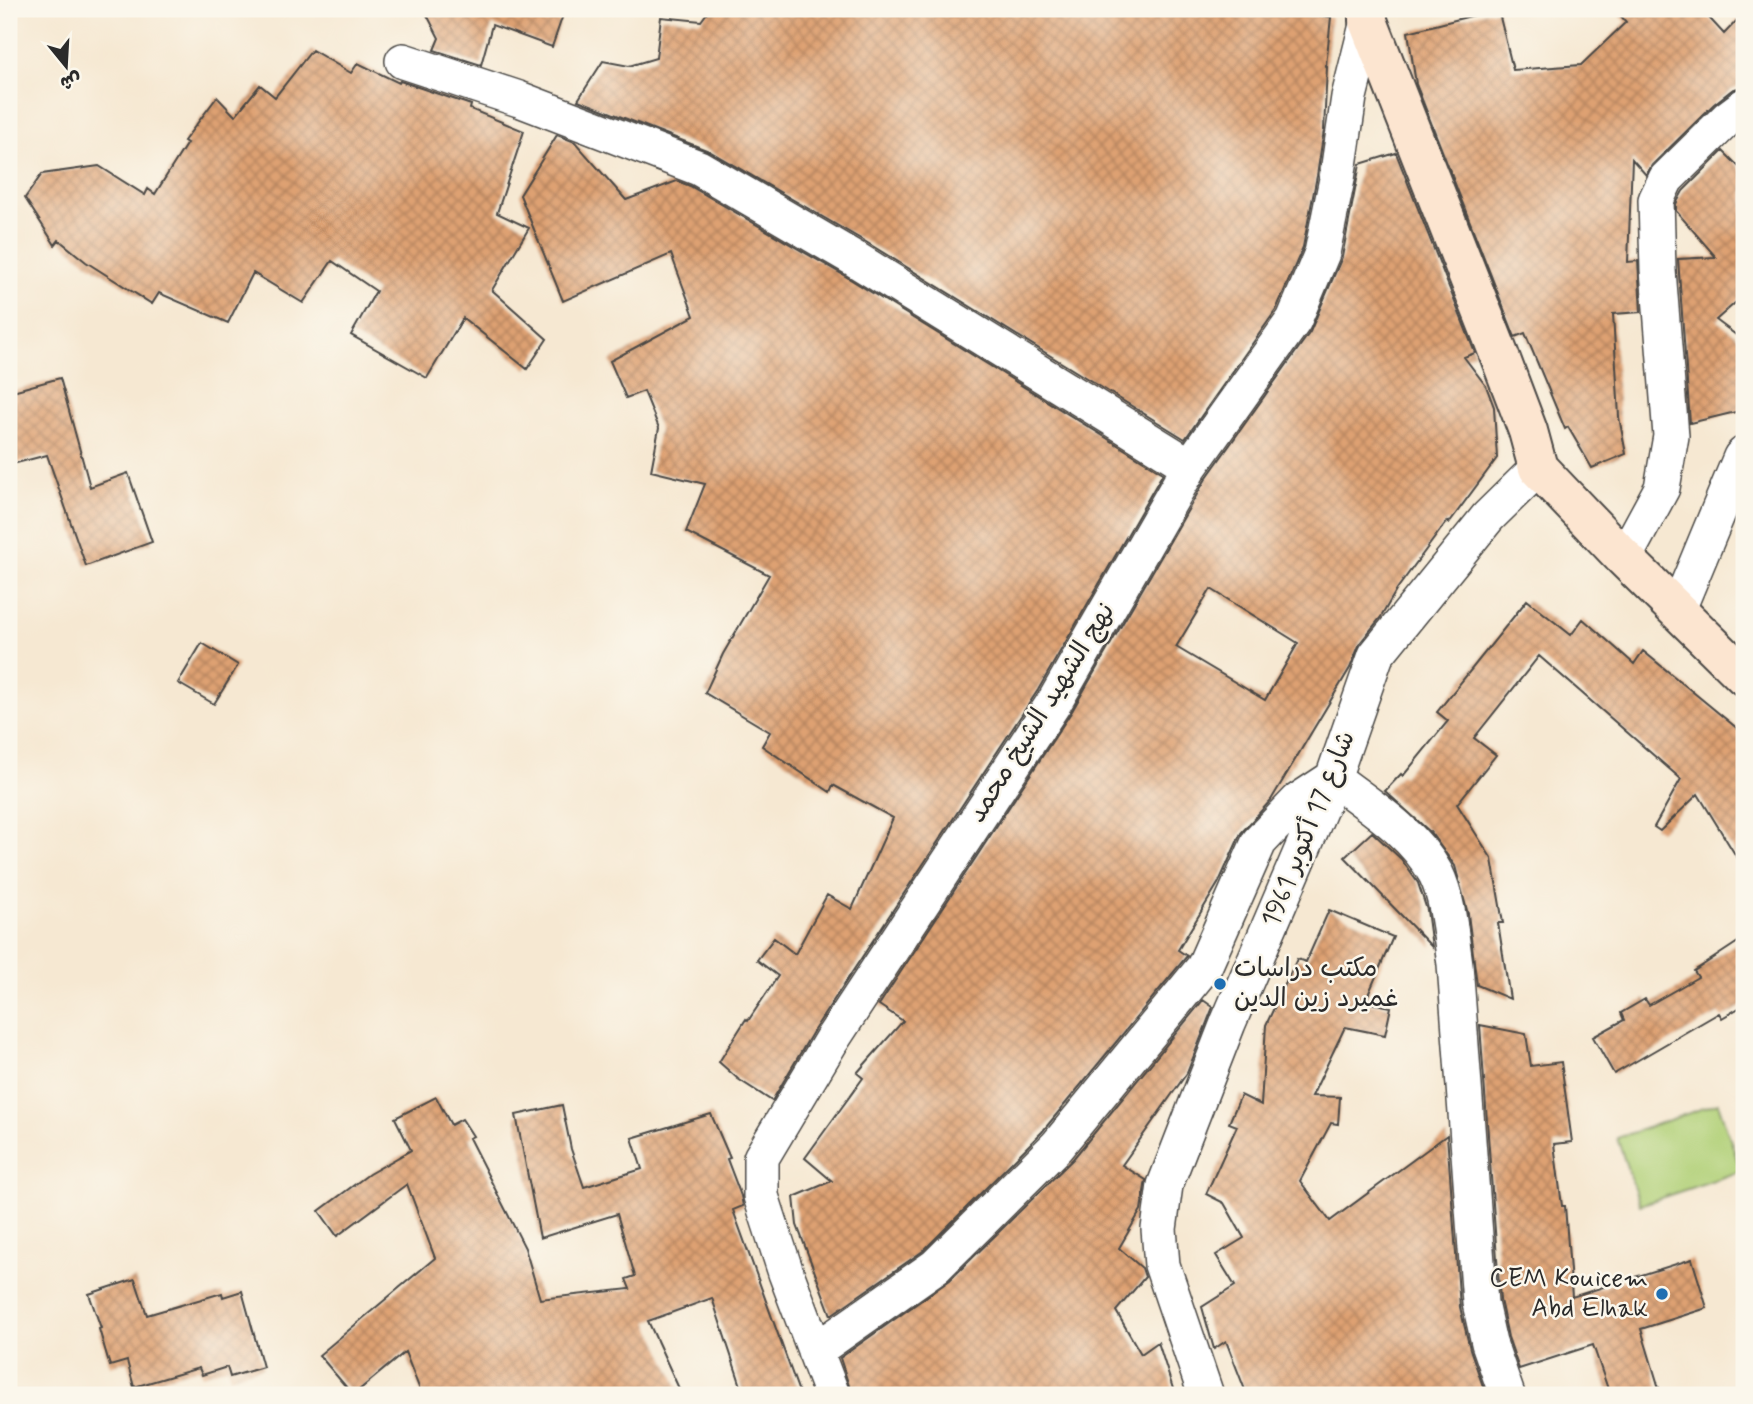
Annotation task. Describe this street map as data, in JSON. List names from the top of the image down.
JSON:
{
  "streets": {
    "street": ["نهج الشهيد الشيخ محمد", "شارع 17 أكتوبر 1961"]
  },
  "places": ["مكتب دراسات غميرد زين الدين", "CEM Kouicem Abd Elhak"],
  "north": "bottom"
}
